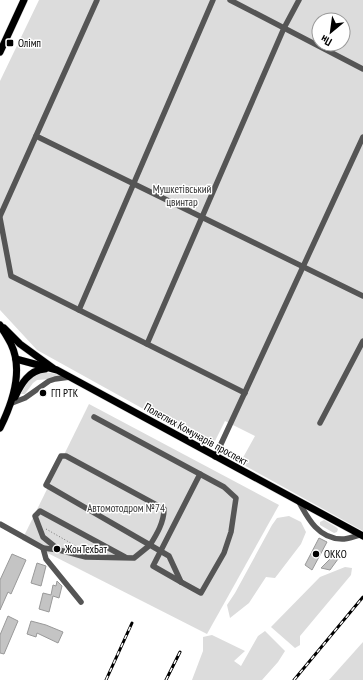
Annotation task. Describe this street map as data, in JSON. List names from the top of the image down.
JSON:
{
  "streets": {
    "main road": ["Полеглих Комунарів проспект"]
  },
  "parks": ["Мушкетівський цвинтар", "Автомотодром №74"],
  "places": {
    "transit": ["Олімп"],
    "other": ["ГП РТК", "ЖонТехБат", "ОККО"]
  },
  "north": "bottom left"
}
